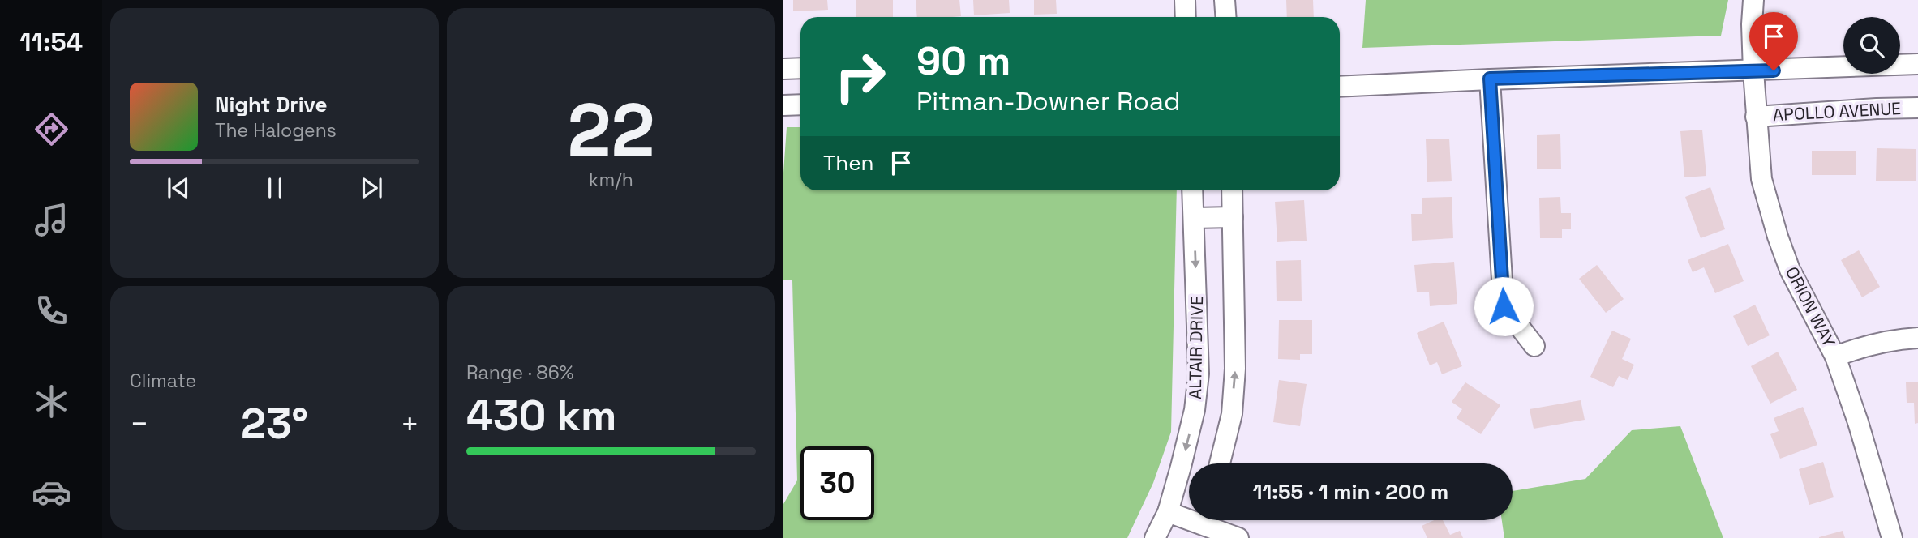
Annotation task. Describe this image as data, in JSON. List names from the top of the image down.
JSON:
{
  "streets": {
    "street": ["APOLLO AVENUE", "ORION WAY", "ALTAIR DRIVE"]
  },
  "crossings": [
    ["APOLLO AVENUE", "ORION WAY"]
  ],
  "page": {
    "tabs": "11:54",
    "tile": [
      ["22", "km/h"],
      "Climate",
      ["Range · 86%", "430 km"]
    ],
    "turn": ["90 m", "Pitman-Downer Road"],
    "song": ["Night Drive", "The Halogens"],
    "then": "Then",
    "heat": ["−", "23°", "+"],
    "limit": "30",
    "trip": "11:55 · 1 min · 200 m"
  }
}
